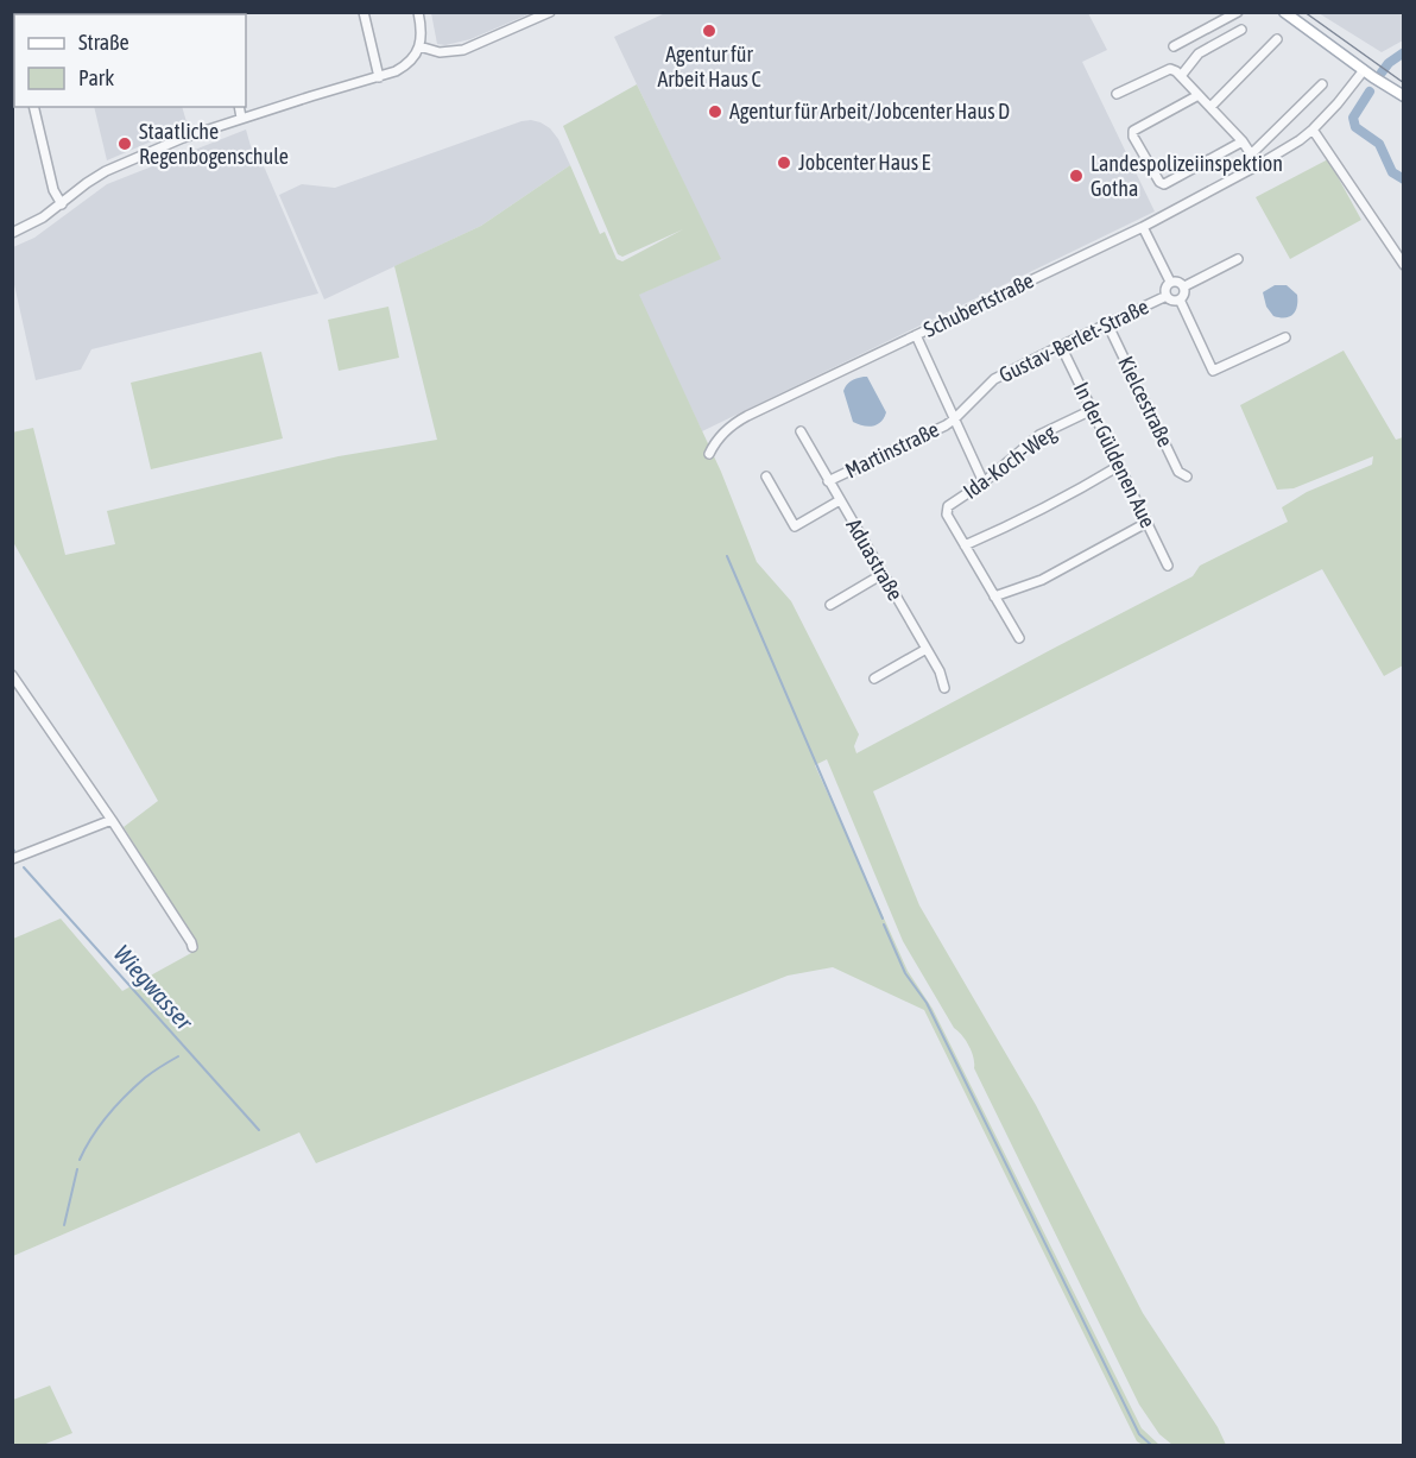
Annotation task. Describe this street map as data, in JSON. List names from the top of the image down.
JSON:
{
  "streets": {
    "street": [
      "Schubertstraße",
      "Gustav-Berlet-Straße",
      "Kielcestraße",
      "Martinstraße",
      "In der Güldenen Aue",
      "Ida-Koch-Weg",
      "Aduastraße"
    ]
  },
  "crossings": [
    ["Gustav-Berlet-Straße", "Kielcestraße"],
    ["Gustav-Berlet-Straße", "Martinstraße"],
    ["Gustav-Berlet-Straße", "In der Güldenen Aue"],
    ["Martinstraße", "Aduastraße"],
    ["In der Güldenen Aue", "Ida-Koch-Weg"]
  ],
  "water": ["Wiegwasser"],
  "places": [
    "Agentur für Arbeit Haus C",
    "Agentur für Arbeit/Jobcenter Haus D",
    "Staatliche Regenbogenschule",
    "Jobcenter Haus E",
    "Landespolizeiinspektion Gotha"
  ],
  "legend": ["Straße", "Park"]
}
